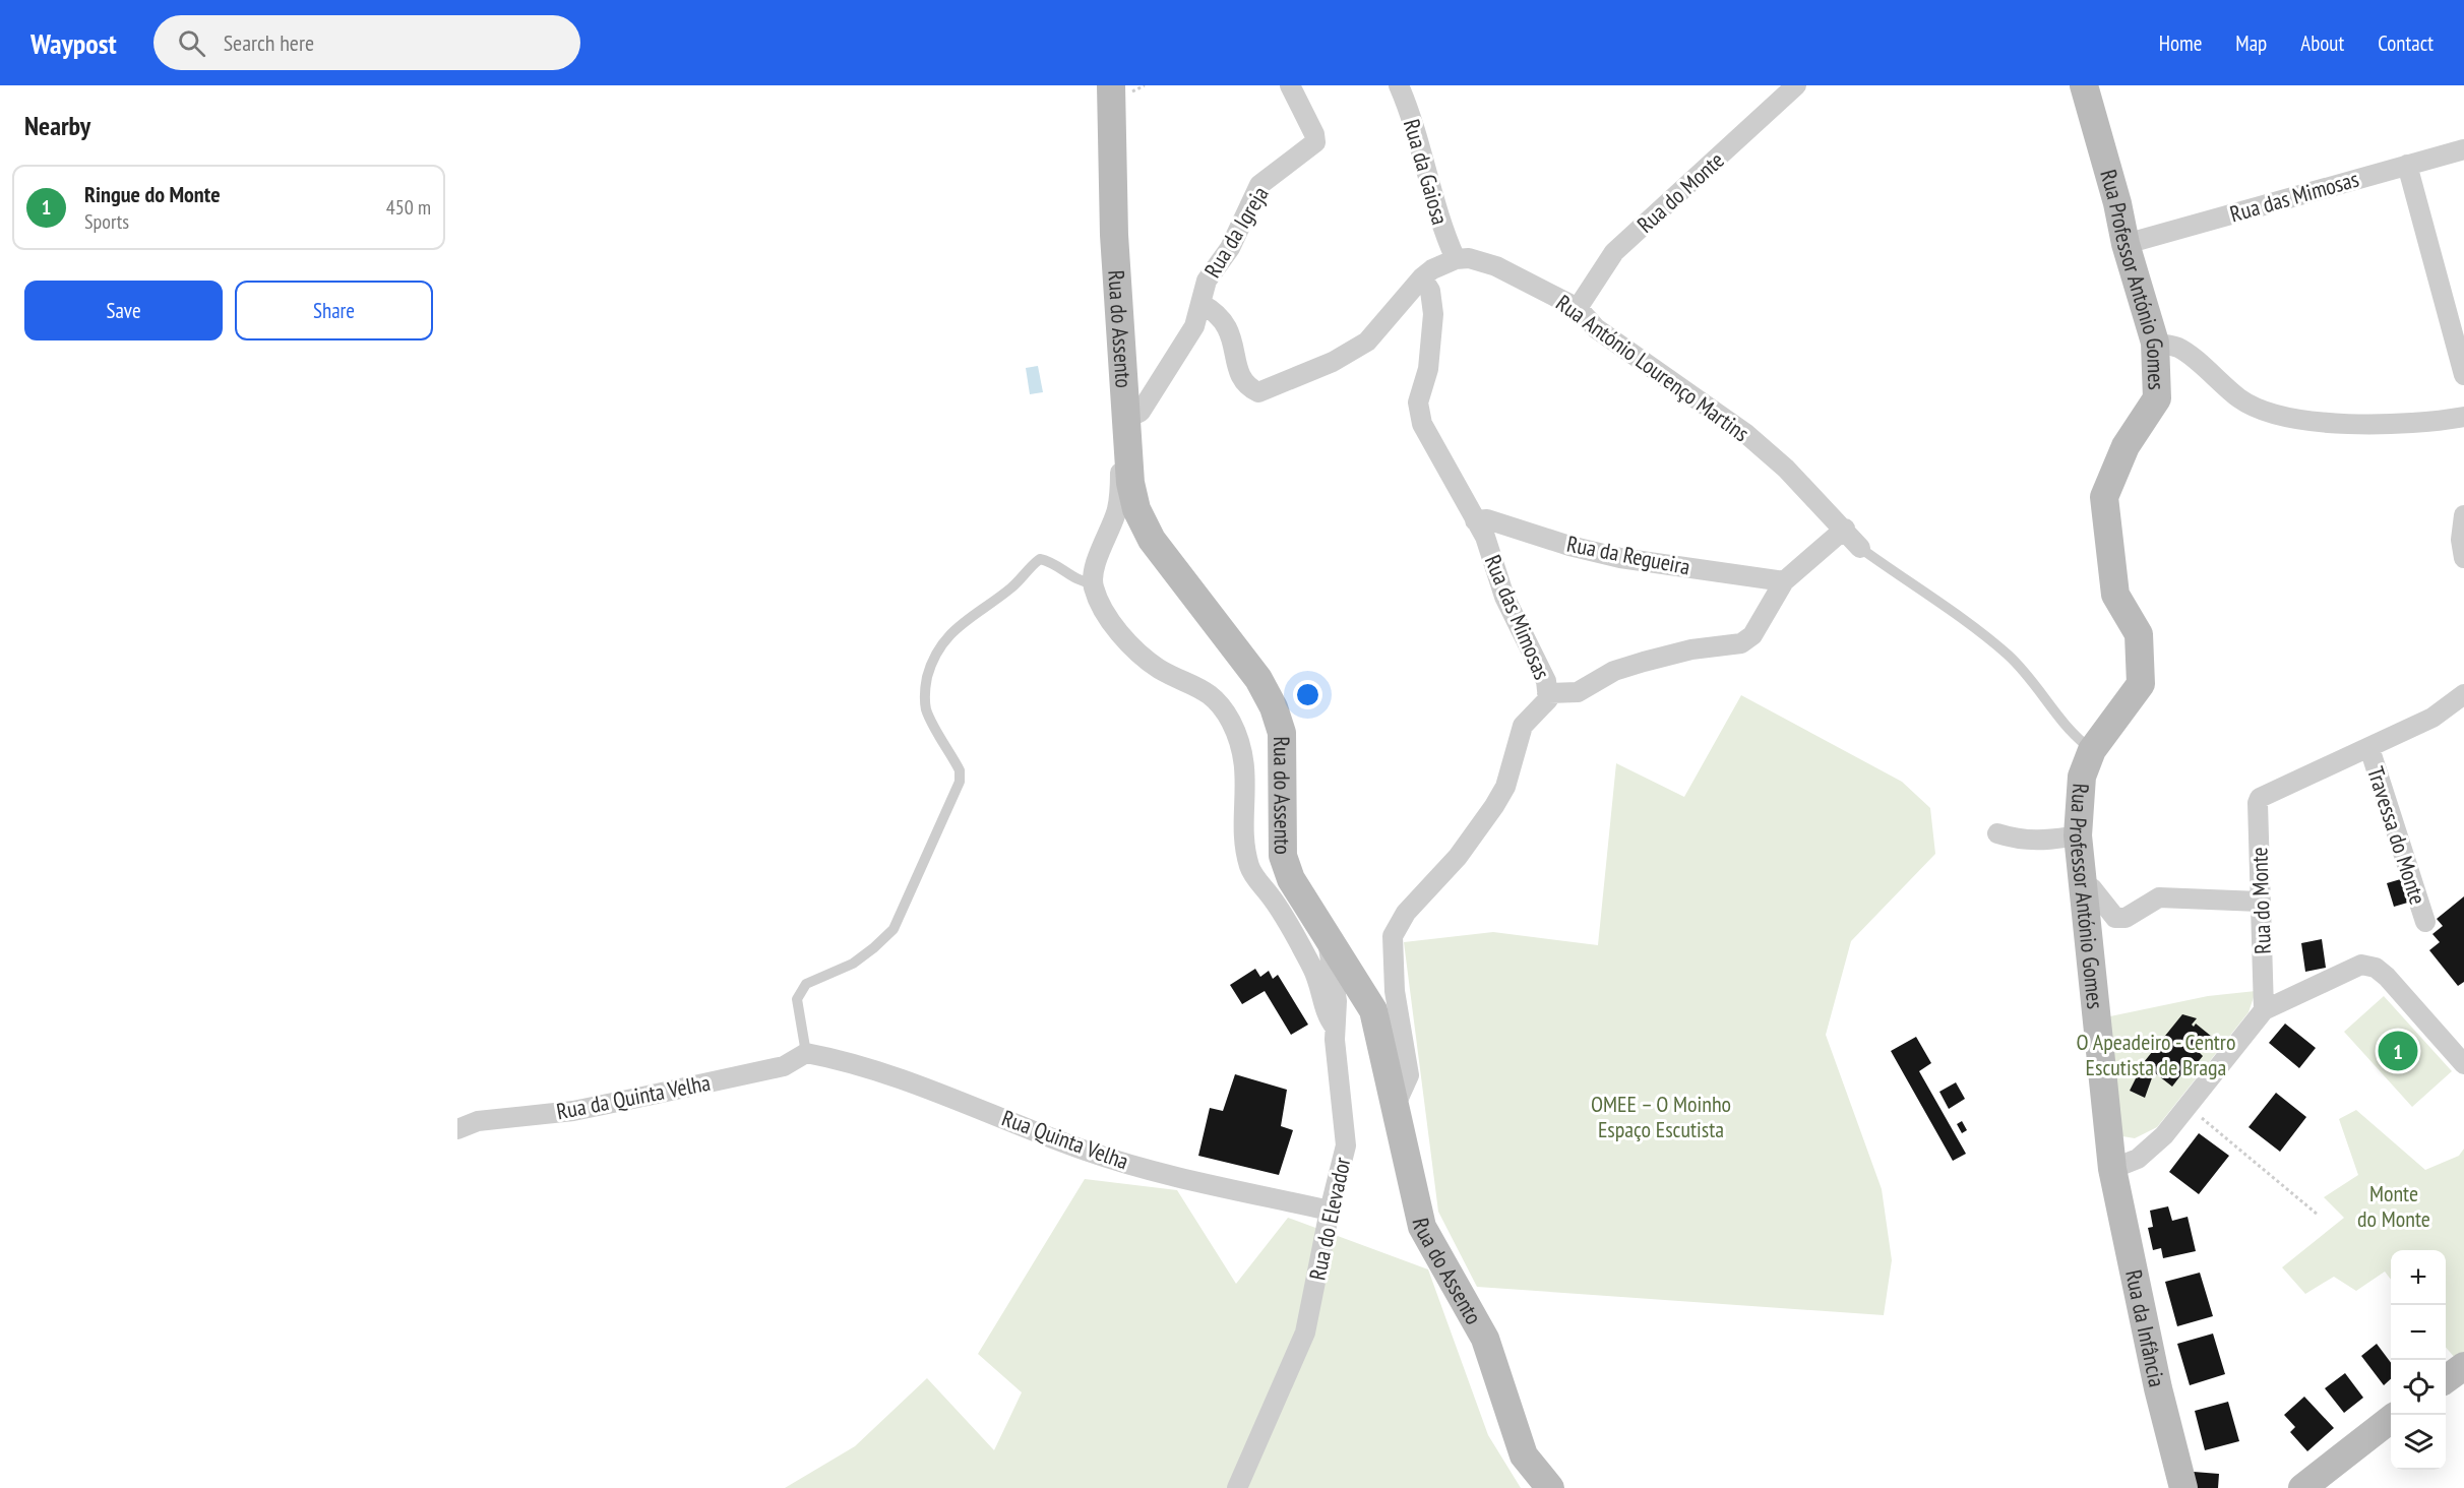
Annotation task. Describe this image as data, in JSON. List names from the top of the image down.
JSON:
{
  "streets": {
    "street": [
      "Rua da Gaiosa",
      "Rua do Monte",
      "Rua das Mimosas",
      "Rua da Igreja",
      "Rua Professor António Gomes",
      "Rua do Assento",
      "Rua António Lourenço Martins",
      "Rua da Regueira",
      "Travessa do Monte",
      "Rua da Quinta Velha",
      "Rua Quinta Velha",
      "Rua do Elevador",
      "Rua da Infância"
    ]
  },
  "crossings": [
    ["Rua da Gaiosa", "Rua António Lourenço Martins"],
    ["Rua do Monte", "Rua António Lourenço Martins"],
    ["Rua do Monte", "Travessa do Monte"],
    ["Rua das Mimosas", "Rua Professor António Gomes"],
    ["Rua das Mimosas", "Rua do Assento"],
    ["Rua das Mimosas", "Rua da Regueira"],
    ["Rua da Igreja", "Rua do Assento"],
    ["Rua Professor António Gomes", "Rua António Lourenço Martins"],
    ["Rua Professor António Gomes", "Rua da Infância"],
    ["Rua do Assento", "Rua do Elevador"],
    ["Rua da Quinta Velha", "Rua Quinta Velha"],
    ["Rua Quinta Velha", "Rua do Elevador"]
  ],
  "parks": ["O Apeadeiro - Centro Escutista de Braga", "OMEE – O Moinho Espaço Escutista", "Monte do Monte"],
  "page": {
    "header": "Waypost",
    "search": "Search here",
    "nav": [
      "Home",
      "Map",
      "About",
      "Contact"
    ],
    "heading": "Nearby",
    "list": [
      {
        "mark": "1",
        "name": "Ringue do Monte",
        "note": "Sports",
        "value": "450 m"
      }
    ],
    "buttons": ["Save", "Share"],
    "pins": "1",
    "map_buttons": ["+", "−"]
  }
}
